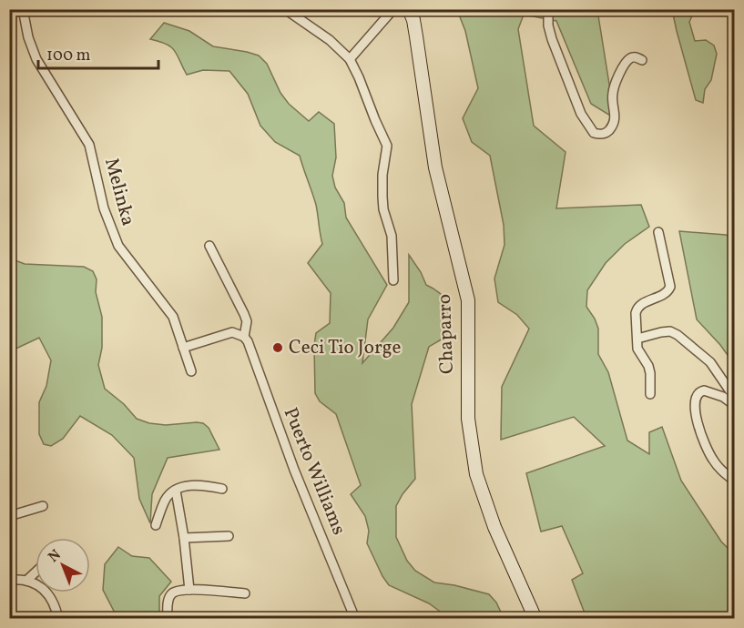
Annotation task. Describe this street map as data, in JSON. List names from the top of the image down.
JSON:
{
  "streets": {
    "street": ["Melinka", "Chaparro", "Puerto Williams"]
  },
  "places": ["Ceci Tio Jorge"],
  "scale_bar": "100 m",
  "north": "top left"
}
